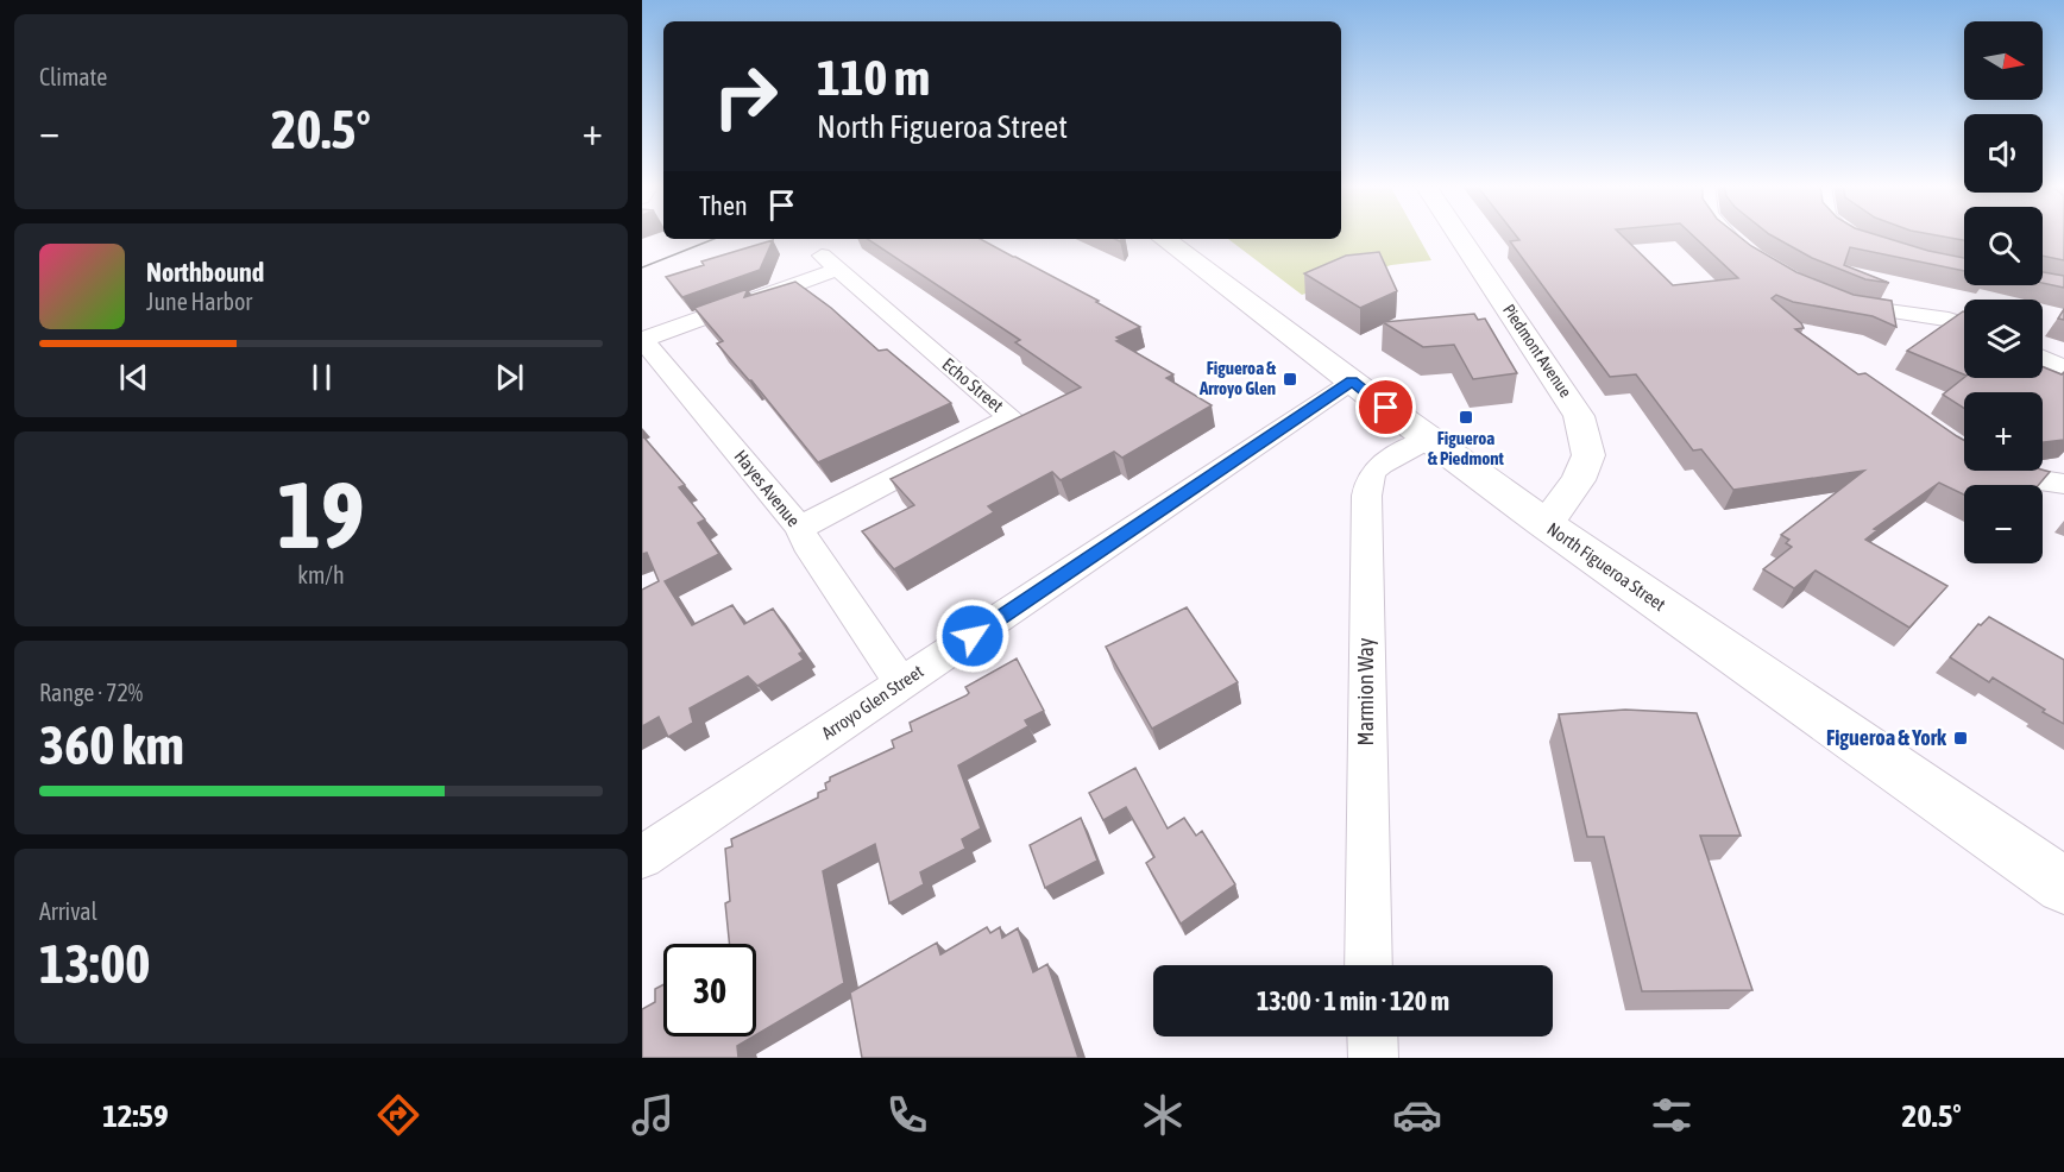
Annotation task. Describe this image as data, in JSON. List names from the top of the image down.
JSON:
{
  "streets": {
    "main road": ["North Figueroa Street"],
    "street": [
      "Piedmont Avenue",
      "Echo Street",
      "Hayes Avenue",
      "Marmion Way",
      "Arroyo Glen Street"
    ]
  },
  "crossings": [
    ["Piedmont Avenue", "North Figueroa Street"],
    ["Echo Street", "Hayes Avenue"],
    ["Hayes Avenue", "Arroyo Glen Street"],
    ["North Figueroa Street", "Marmion Way"],
    ["North Figueroa Street", "Arroyo Glen Street"]
  ],
  "places": {
    "transit": ["Figueroa & Arroyo Glen", "Figueroa & Piedmont", "Figueroa & York"]
  },
  "north": "right",
  "page": {
    "tile": [
      "Climate",
      ["19", "km/h"],
      ["Range · 72%", "360 km"],
      ["Arrival", "13:00"]
    ],
    "map_buttons": ["+", "−"],
    "turn": ["110 m", "North Figueroa Street"],
    "heat": ["−", "20.5°", "+"],
    "then": "Then",
    "song": ["Northbound", "June Harbor"],
    "limit": "30",
    "trip": "13:00 · 1 min · 120 m",
    "tabs": ["12:59", "20.5°"]
  }
}
